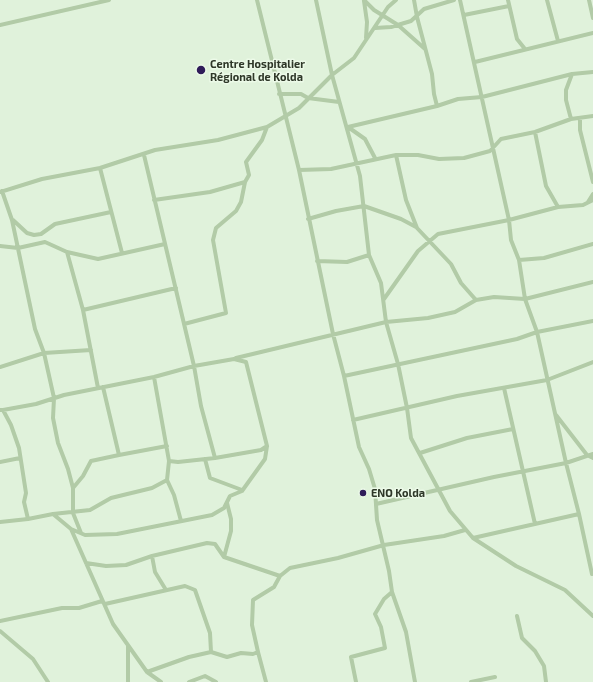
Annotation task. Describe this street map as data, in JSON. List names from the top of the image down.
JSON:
{
  "places": ["Centre Hospitalier Régional de Kolda", "ENO Kolda"]
}
